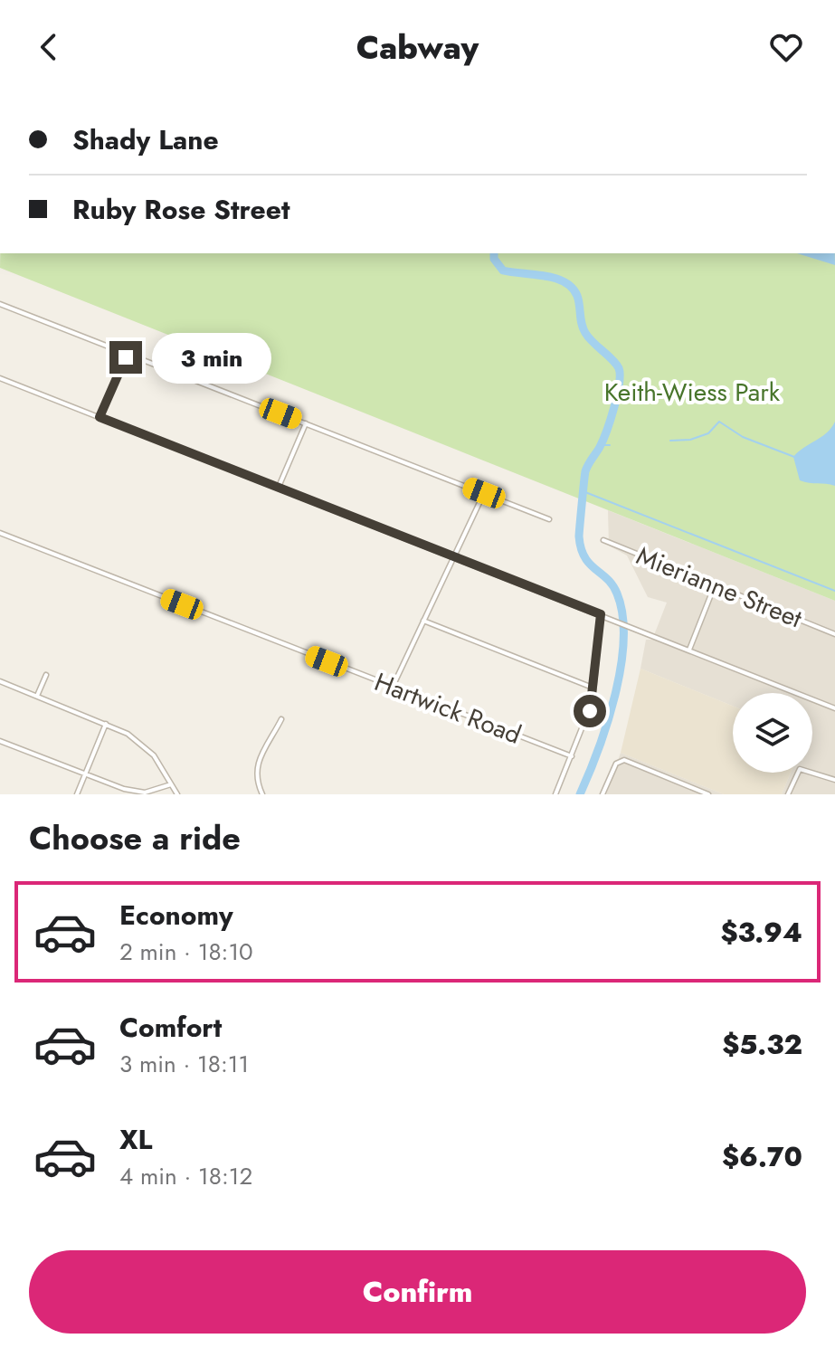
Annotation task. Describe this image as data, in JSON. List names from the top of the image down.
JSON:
{
  "streets": {
    "street": ["Mierianne Street", "Hartwick Road"]
  },
  "parks": ["Keith-Wiess Park"],
  "page": {
    "header": "Cabway",
    "banner": ["Shady Lane", "Ruby Rose Street"],
    "bubble": "3 min",
    "heading": "Choose a ride",
    "list": [
      {
        "name": "Economy",
        "note": "2 min · 18:10",
        "value": "$3.94"
      },
      {
        "name": "Comfort",
        "note": "3 min · 18:11",
        "value": "$5.32"
      },
      {
        "name": "XL",
        "note": "4 min · 18:12",
        "value": "$6.70"
      }
    ],
    "buttons": "Confirm"
  }
}
